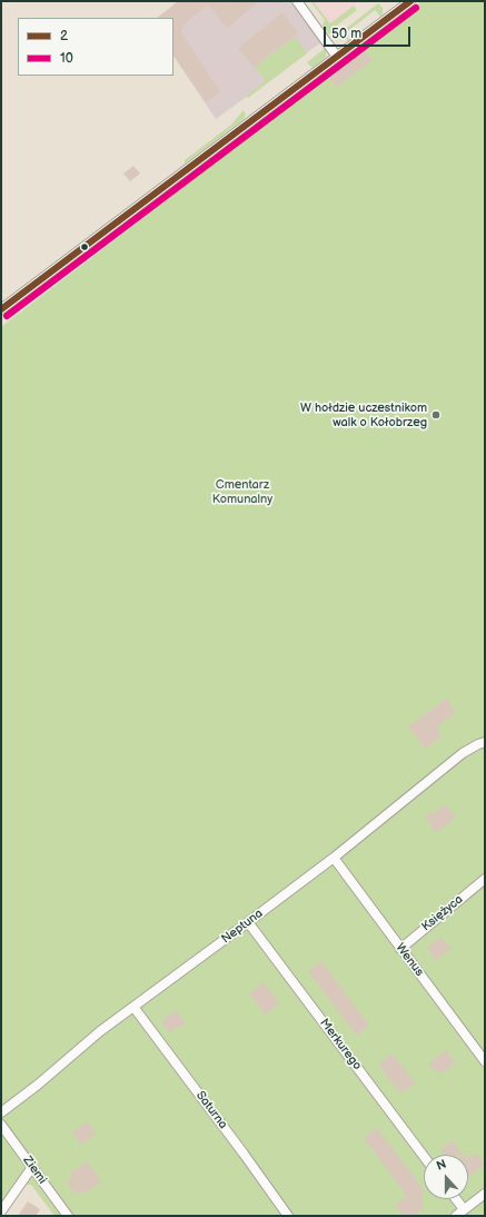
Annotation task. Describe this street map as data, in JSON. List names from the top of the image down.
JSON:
{
  "streets": {
    "street": [
      "Księżyca",
      "Neptuna",
      "Wenus",
      "Merkurego",
      "Saturna",
      "Ziemi"
    ]
  },
  "crossings": [
    ["Księżyca", "Wenus"],
    ["Neptuna", "Wenus"],
    ["Neptuna", "Merkurego"],
    ["Neptuna", "Saturna"]
  ],
  "parks": ["Cmentarz Komunalny"],
  "places": ["W hołdzie uczestnikom walk o Kołobrzeg"],
  "lines": ["transit line 2", "transit line 10"],
  "legend": ["2", "10"],
  "scale_bar": "50 m",
  "north": "top"
}
